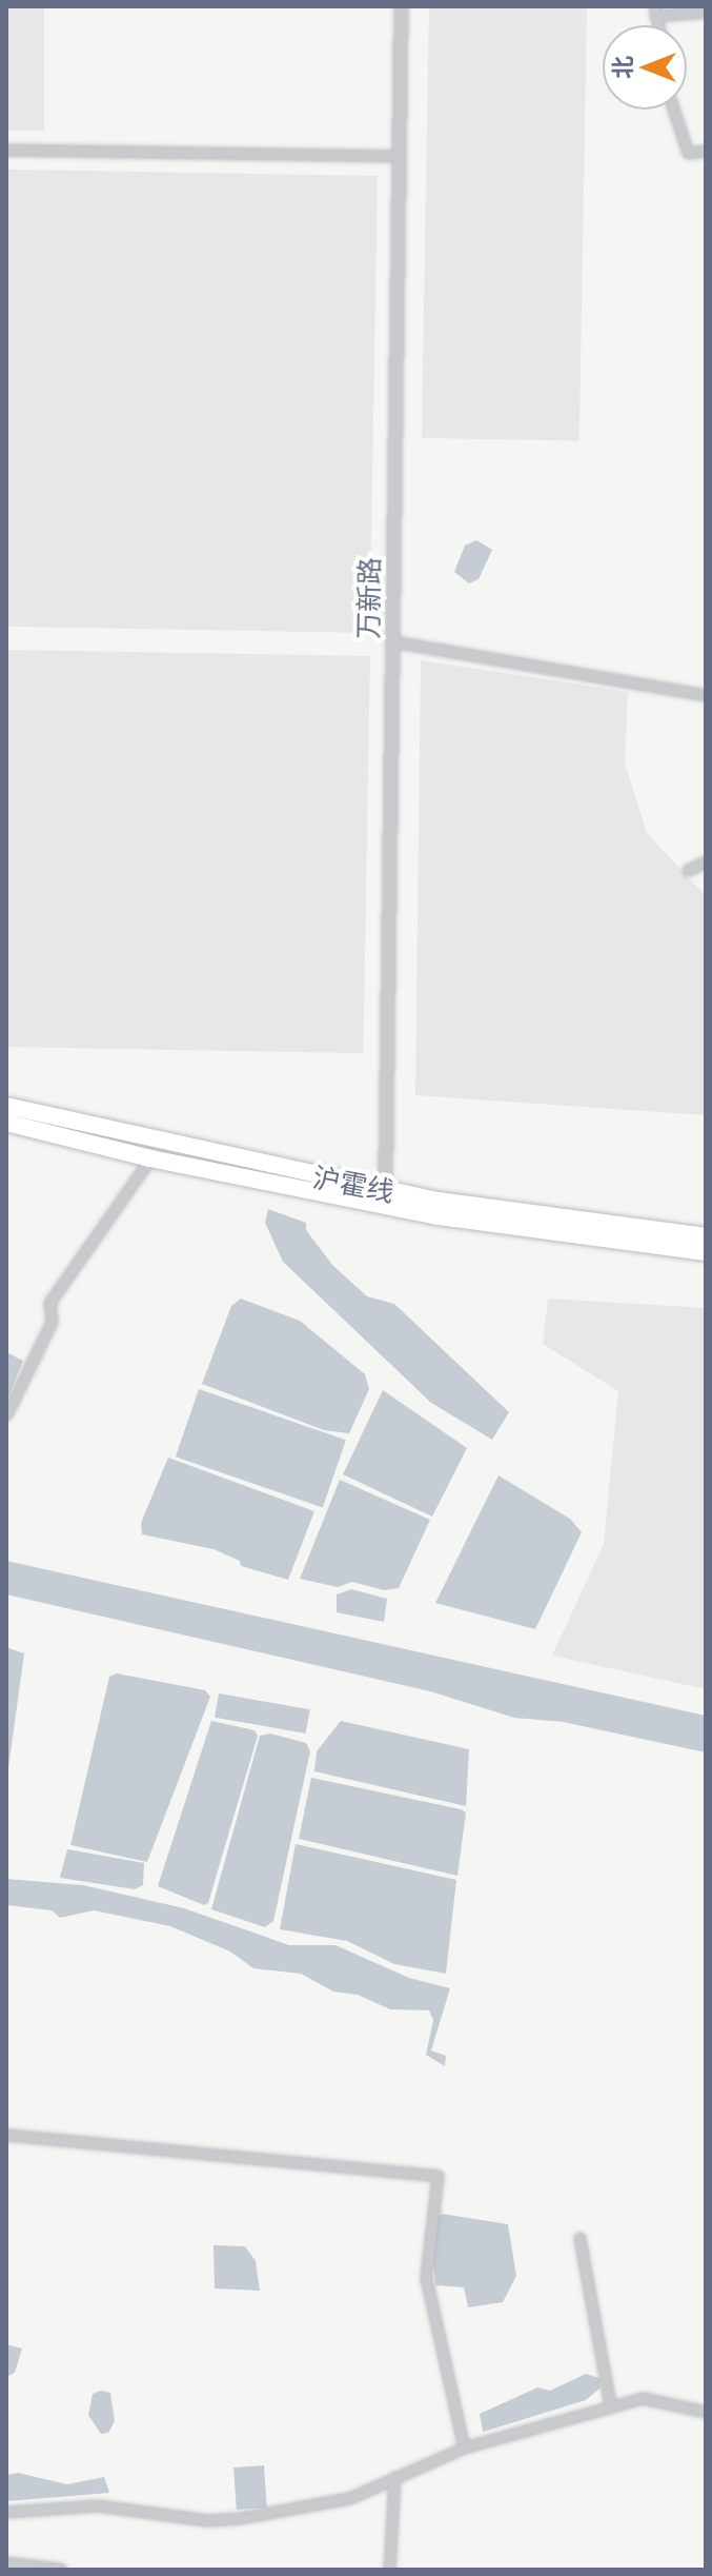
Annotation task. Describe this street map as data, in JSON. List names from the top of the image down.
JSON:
{
  "streets": {
    "highway": ["沪霍线"],
    "street": ["万新路"]
  },
  "crossings": [
    ["万新路", "沪霍线"]
  ],
  "north": "left"
}
